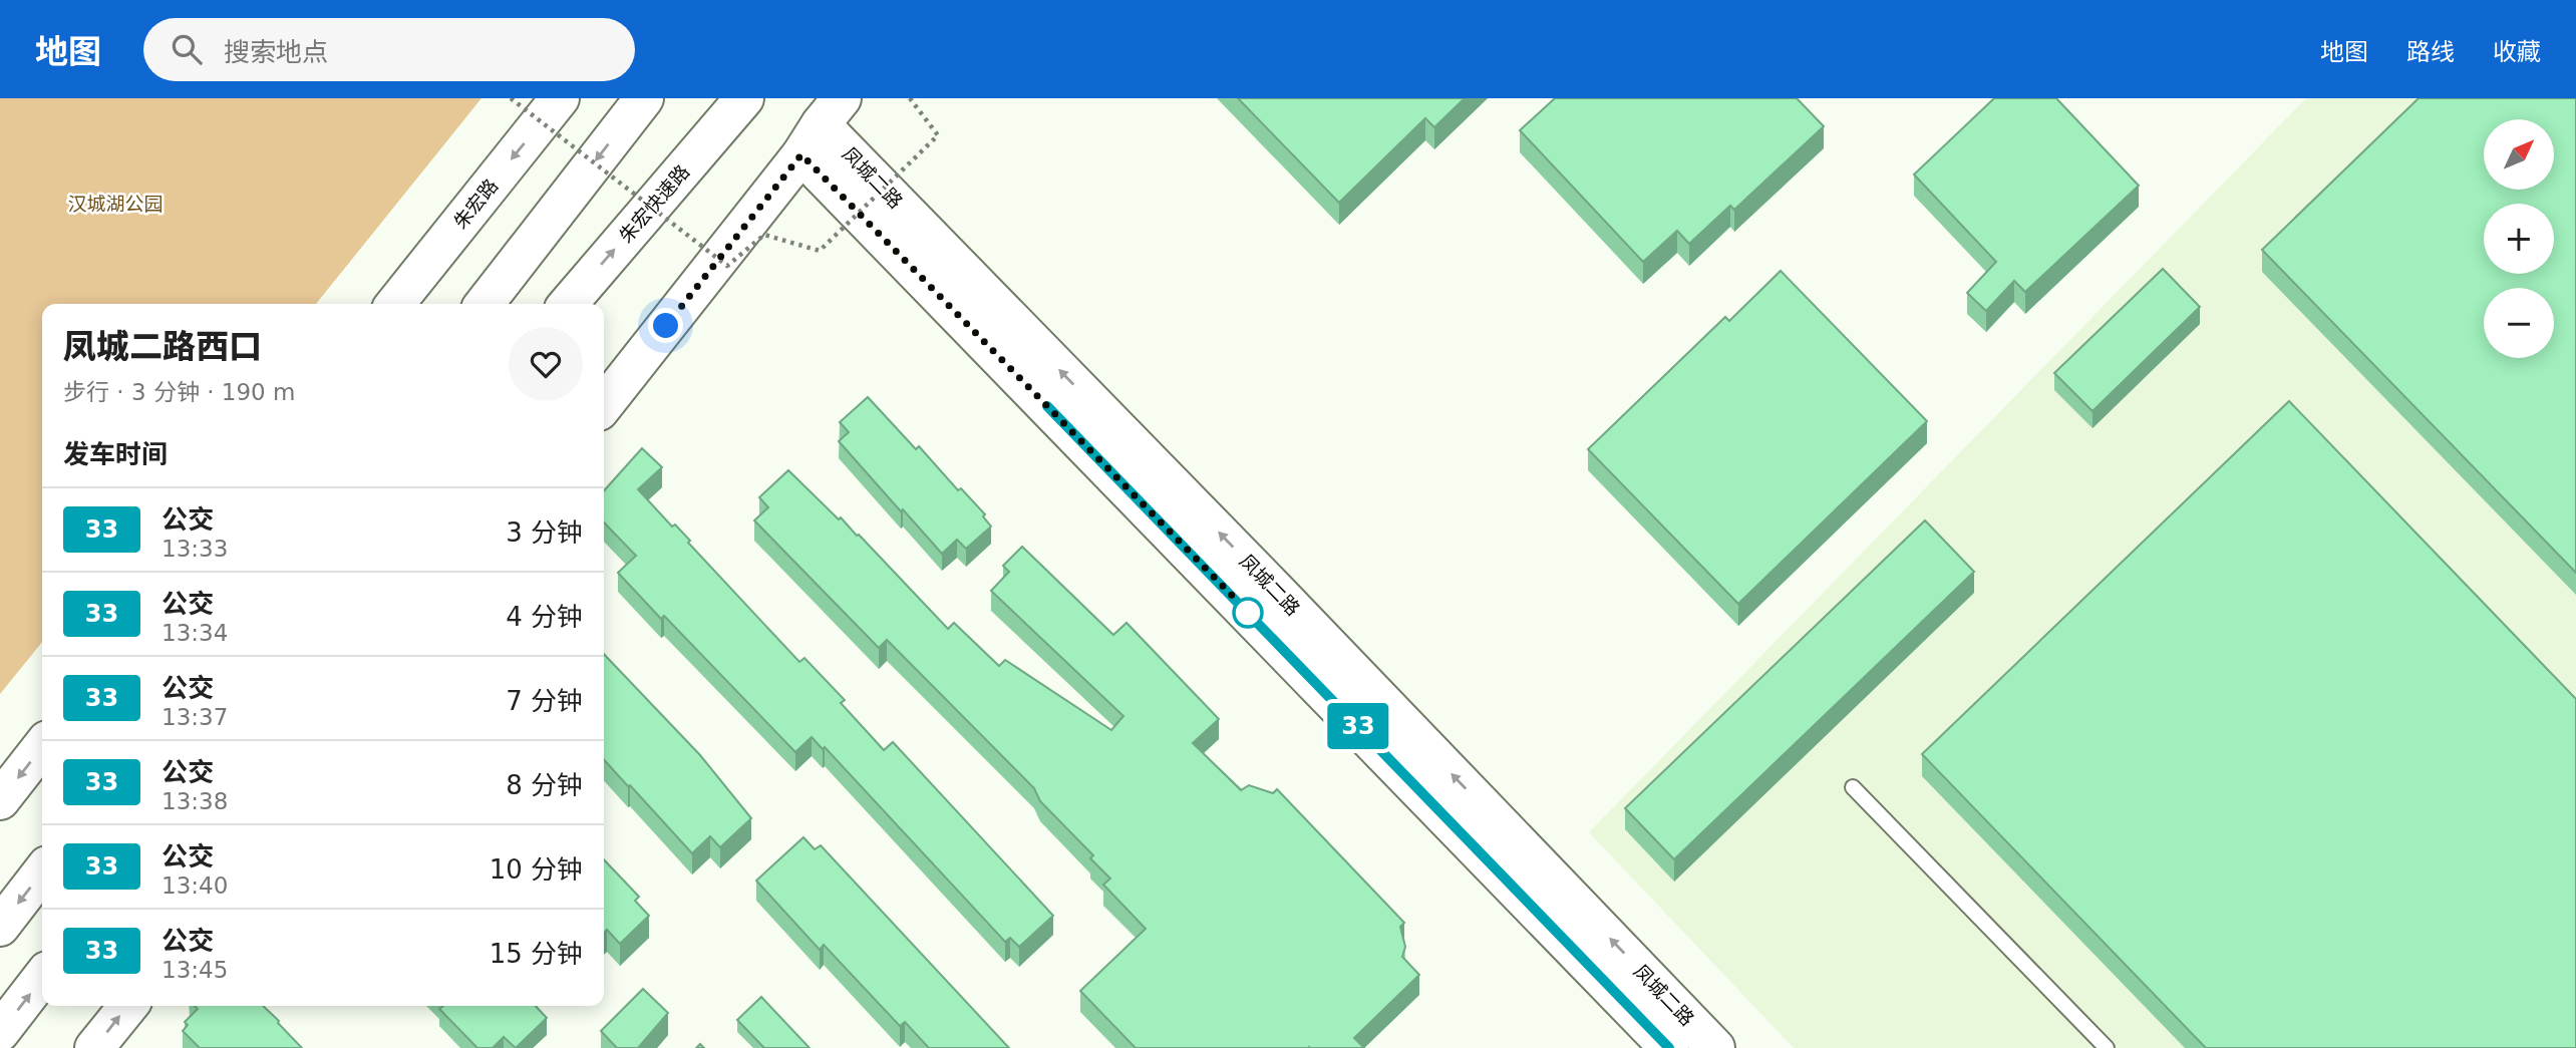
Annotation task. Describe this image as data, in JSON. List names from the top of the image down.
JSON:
{
  "streets": {
    "main road": ["凤城二路", "朱宏路", "朱宏快速路"]
  },
  "parks": ["汉城湖公园"],
  "lines": ["bus line 33"],
  "north": "top right",
  "page": {
    "header": "地图",
    "search": "搜索地点",
    "nav": ["地图", "路线", "收藏"],
    "on_map": "33",
    "map_buttons": ["+", "−"],
    "heading": [
      ["凤城二路西口", "步行 · 3 分钟 · 190 m"],
      "发车时间"
    ],
    "list": [
      {
        "mark": "33",
        "name": "公交",
        "note": "13:33",
        "value": "3 分钟"
      },
      {
        "mark": "33",
        "name": "公交",
        "note": "13:34",
        "value": "4 分钟"
      },
      {
        "mark": "33",
        "name": "公交",
        "note": "13:37",
        "value": "7 分钟"
      },
      {
        "mark": "33",
        "name": "公交",
        "note": "13:38",
        "value": "8 分钟"
      },
      {
        "mark": "33",
        "name": "公交",
        "note": "13:40",
        "value": "10 分钟"
      },
      {
        "mark": "33",
        "name": "公交",
        "note": "13:45",
        "value": "15 分钟"
      }
    ]
  }
}
